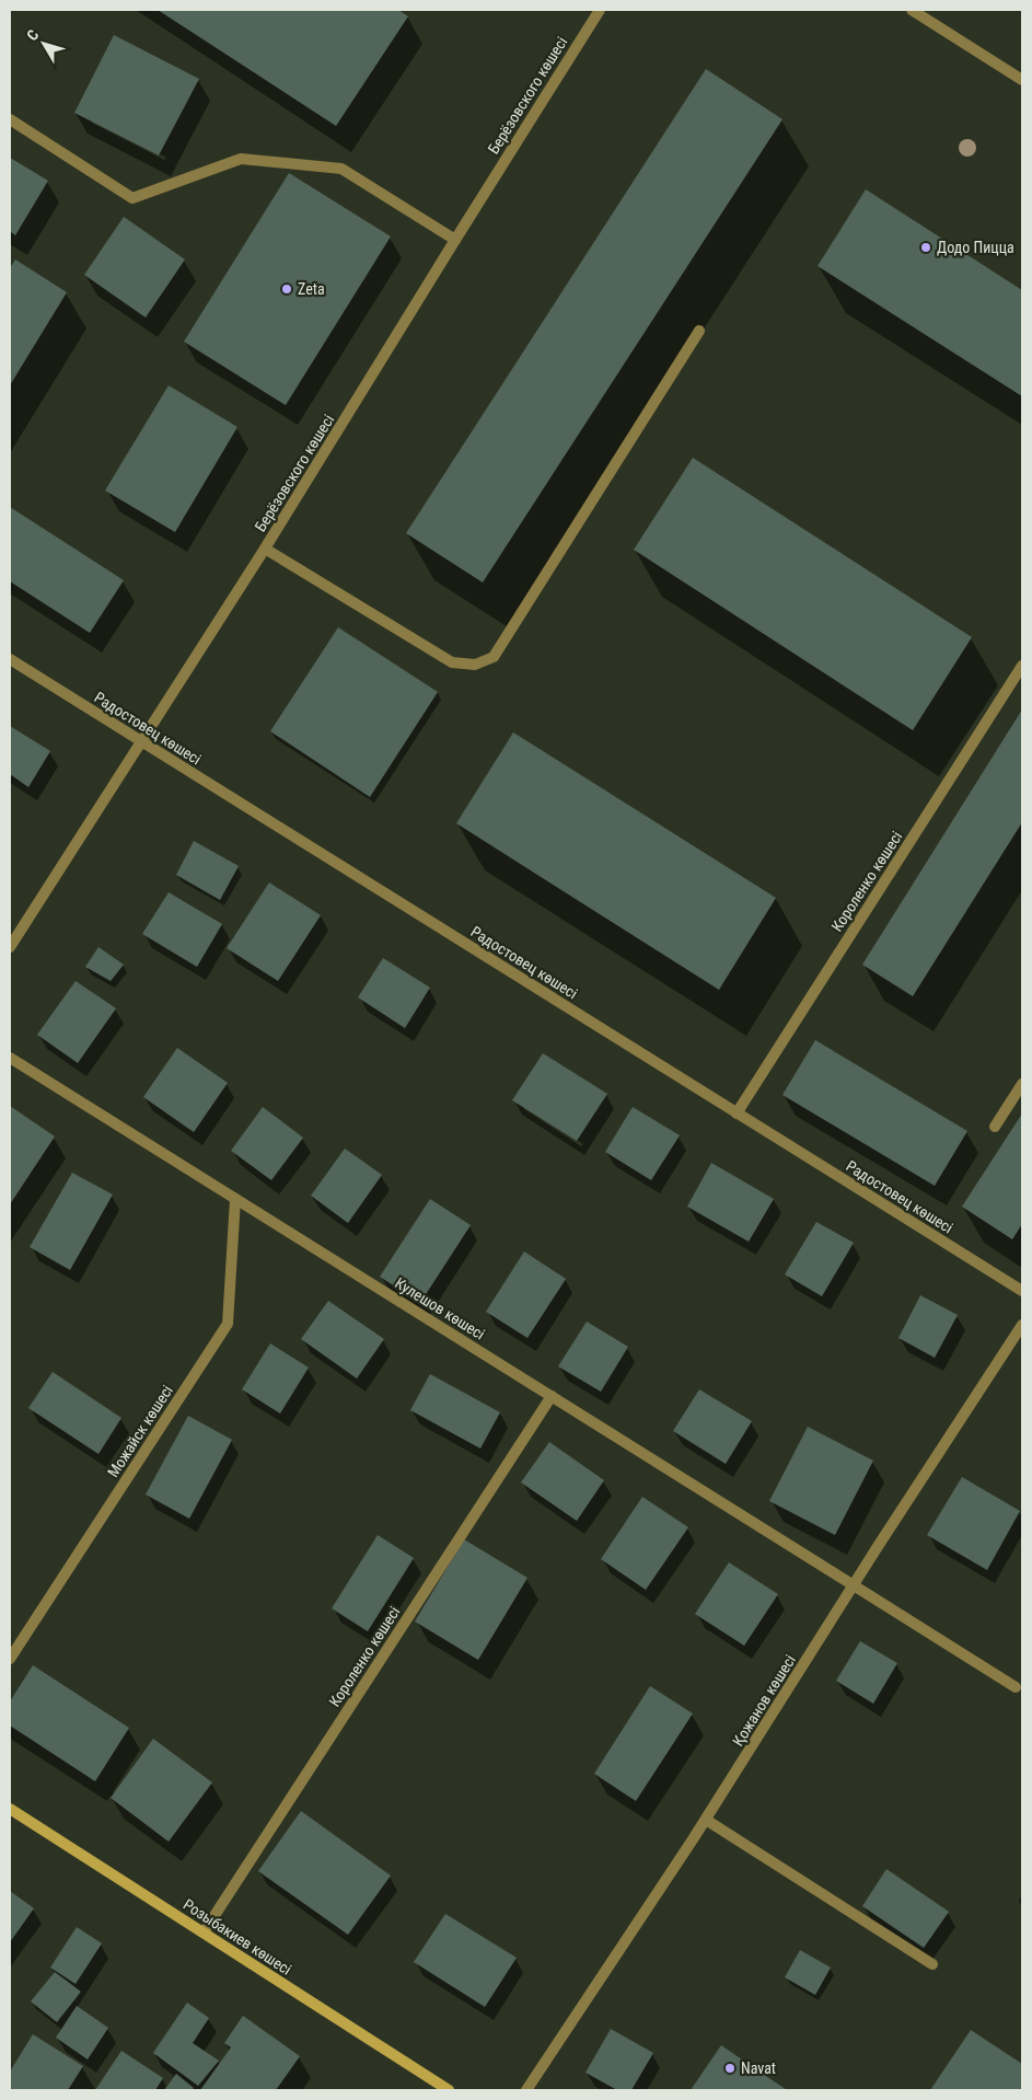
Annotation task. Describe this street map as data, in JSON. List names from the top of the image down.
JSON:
{
  "streets": {
    "main road": ["Розыбакиев көшесі"],
    "street": [
      "Берёзовского көшесі",
      "Радостовец көшесі",
      "Короленко көшесі",
      "Кулешов көшесі",
      "Можайск көшесі",
      "Қожанов көшесі"
    ]
  },
  "crossings": [
    ["Берёзовского көшесі", "Радостовец көшесі"],
    ["Радостовец көшесі", "Короленко көшесі"],
    ["Короленко көшесі", "Кулешов көшесі"],
    ["Короленко көшесі", "Розыбакиев көшесі"],
    ["Кулешов көшесі", "Можайск көшесі"],
    ["Кулешов көшесі", "Қожанов көшесі"]
  ],
  "places": ["Додо Пицца", "Zeta", "Navat"],
  "north": "top left"
}
